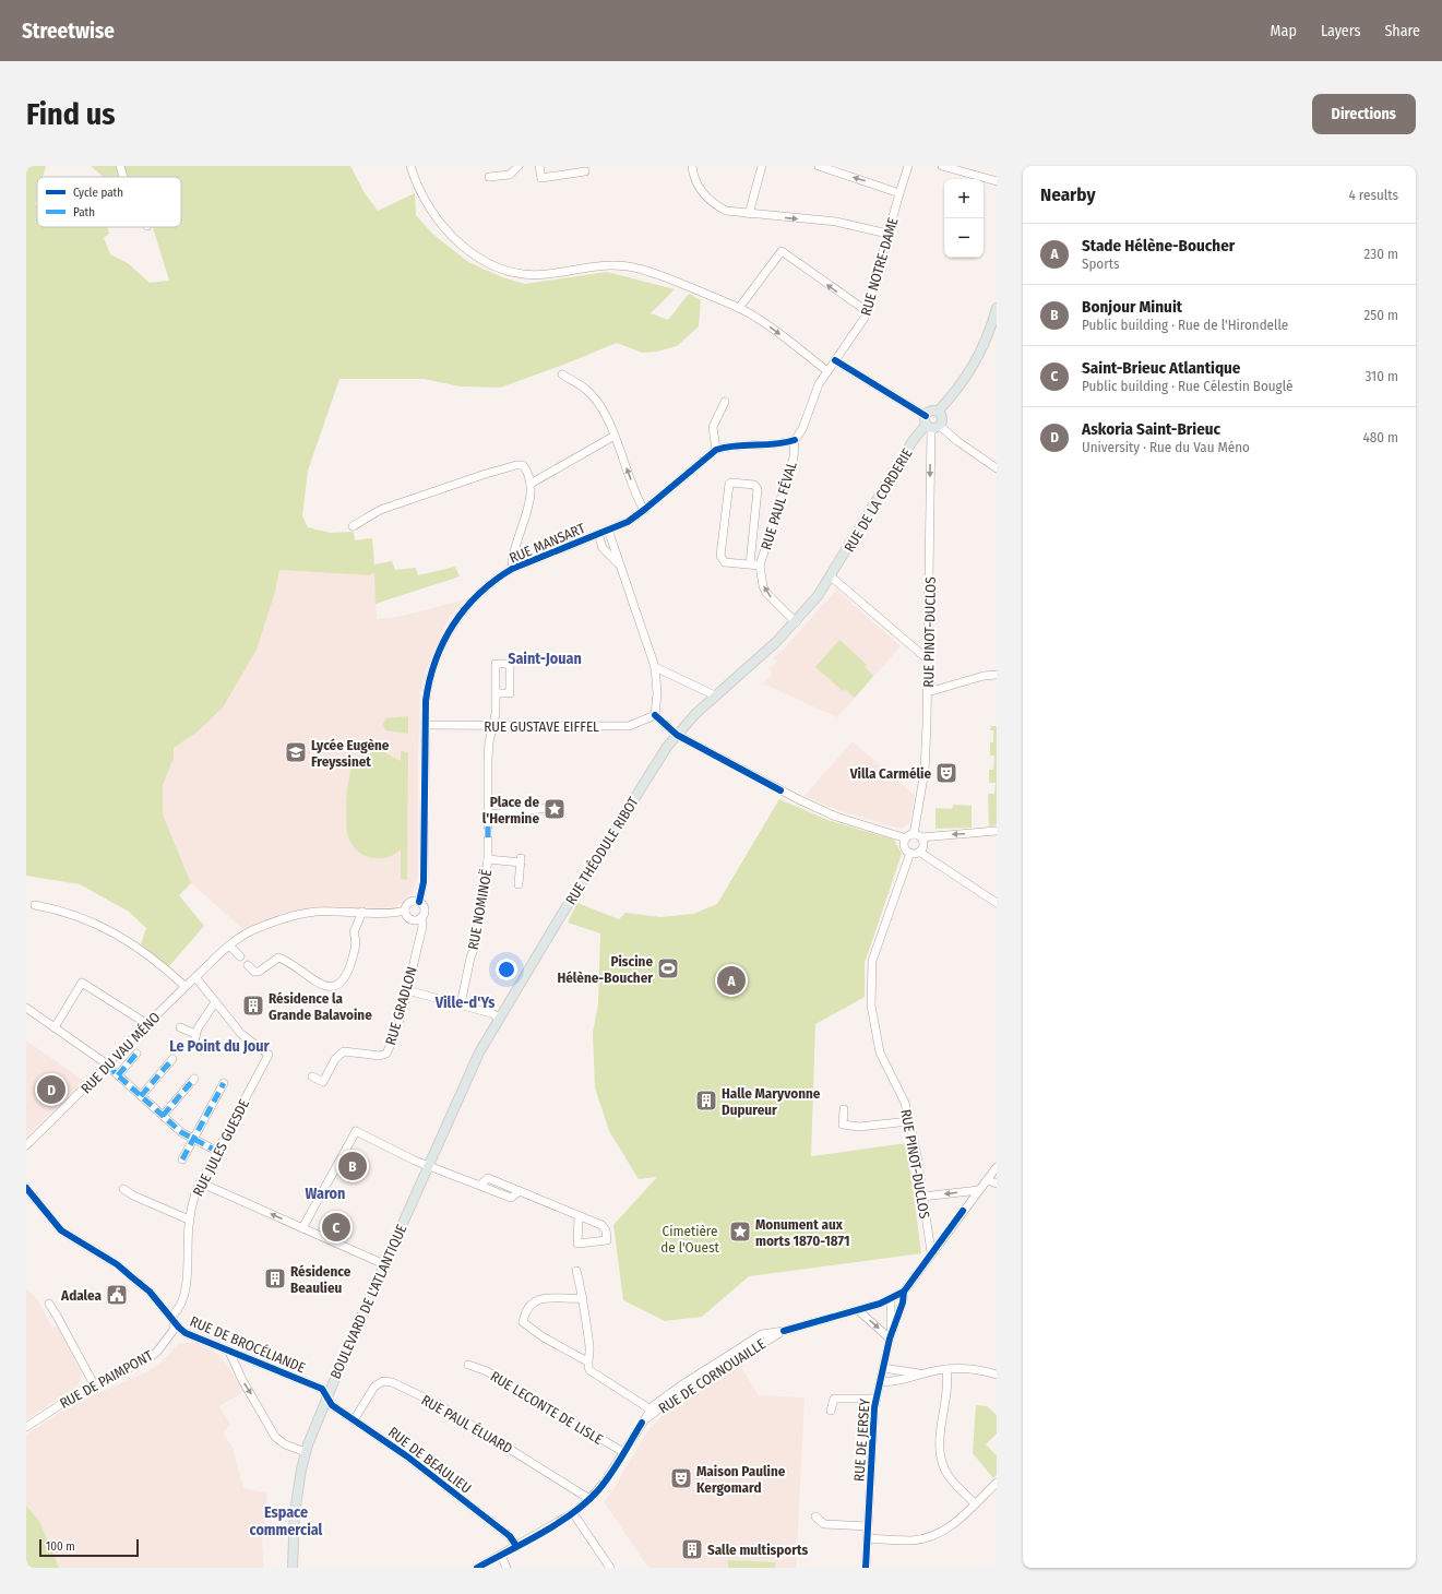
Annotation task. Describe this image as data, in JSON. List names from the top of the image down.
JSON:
{
  "streets": {
    "main road": ["RUE DE LA CORDERIE", "RUE THÉODULE RIBOT", "BOULEVARD DE L'ATLANTIQUE"],
    "street": [
      "RUE NOTRE-DAME",
      "RUE PAUL FÉVAL",
      "RUE MANSART",
      "RUE PINOT-DUCLOS",
      "RUE GUSTAVE EIFFEL",
      "RUE NOMINOË",
      "RUE GRADLON",
      "RUE DU VAU MÉNO",
      "RUE JULES GUESDE",
      "RUE DE BROCÉLIANDE",
      "RUE DE CORNOUAILLE",
      "RUE DE PAIMPONT",
      "RUE LECONTE DE LISLE",
      "RUE PAUL ÉLUARD",
      "RUE DE JERSEY",
      "RUE DE BEAULIEU"
    ]
  },
  "crossings": [
    ["RUE NOTRE-DAME", "RUE PAUL FÉVAL"],
    ["RUE DE LA CORDERIE", "RUE PINOT-DUCLOS"],
    ["RUE DE LA CORDERIE", "RUE THÉODULE RIBOT"],
    ["RUE PAUL FÉVAL", "RUE MANSART"],
    ["RUE PAUL FÉVAL", "RUE THÉODULE RIBOT"],
    ["RUE MANSART", "RUE GUSTAVE EIFFEL"],
    ["RUE MANSART", "RUE GRADLON"],
    ["RUE MANSART", "RUE DU VAU MÉNO"],
    ["RUE PINOT-DUCLOS", "RUE DE JERSEY"],
    ["RUE THÉODULE RIBOT", "BOULEVARD DE L'ATLANTIQUE"],
    ["RUE GRADLON", "RUE DU VAU MÉNO"],
    ["RUE JULES GUESDE", "RUE DE BROCÉLIANDE"],
    ["RUE JULES GUESDE", "RUE DE PAIMPONT"],
    ["BOULEVARD DE L'ATLANTIQUE", "RUE DE BROCÉLIANDE"],
    ["BOULEVARD DE L'ATLANTIQUE", "RUE DE BEAULIEU"],
    ["RUE DE BROCÉLIANDE", "RUE DE PAIMPONT"],
    ["RUE DE BROCÉLIANDE", "RUE DE BEAULIEU"],
    ["RUE DE CORNOUAILLE", "RUE LECONTE DE LISLE"],
    ["RUE DE CORNOUAILLE", "RUE PAUL ÉLUARD"],
    ["RUE DE CORNOUAILLE", "RUE DE JERSEY"],
    ["RUE DE CORNOUAILLE", "RUE DE BEAULIEU"],
    ["RUE PAUL ÉLUARD", "RUE DE BEAULIEU"]
  ],
  "districts": [
    "Saint-Jouan",
    "Ville-d'Ys",
    "Le Point du Jour",
    "Waron",
    "Espace commercial"
  ],
  "parks": ["Cimetière de l'Ouest"],
  "places": {
    "school or university": ["Lycée Eugène Freyssinet"],
    "theatre": ["Villa Carmélie", "Maison Pauline Kergomard"],
    "place": ["Place de l'Hermine", "Monument aux morts 1870-1871"],
    "sports": ["Piscine Hélène-Boucher"],
    "building": [
      "Résidence la Grande Balavoine",
      "Halle Maryvonne Dupureur",
      "Résidence Beaulieu",
      "Salle multisports"
    ],
    "public building": ["Adalea"]
  },
  "legend": ["Cycle path", "Path"],
  "scale_bar": "100 m",
  "page": {
    "header": "Streetwise",
    "nav": ["Map", "Layers", "Share"],
    "buttons": "Directions",
    "title": "Find us",
    "heading": ["Nearby", "4 results"],
    "map_buttons": ["+", "−"],
    "list": [
      {
        "mark": "A",
        "name": "Stade Hélène-Boucher",
        "note": "Sports",
        "value": "230 m"
      },
      {
        "mark": "B",
        "name": "Bonjour Minuit",
        "note": "Public building · Rue de l'Hirondelle",
        "value": "250 m"
      },
      {
        "mark": "C",
        "name": "Saint-Brieuc Atlantique",
        "note": "Public building · Rue Célestin Bouglé",
        "value": "310 m"
      },
      {
        "mark": "D",
        "name": "Askoria Saint-Brieuc",
        "note": "University · Rue du Vau Méno",
        "value": "480 m"
      }
    ],
    "pins": [
      "A",
      "D",
      "B",
      "C"
    ],
    "scale": "100 m"
  }
}
